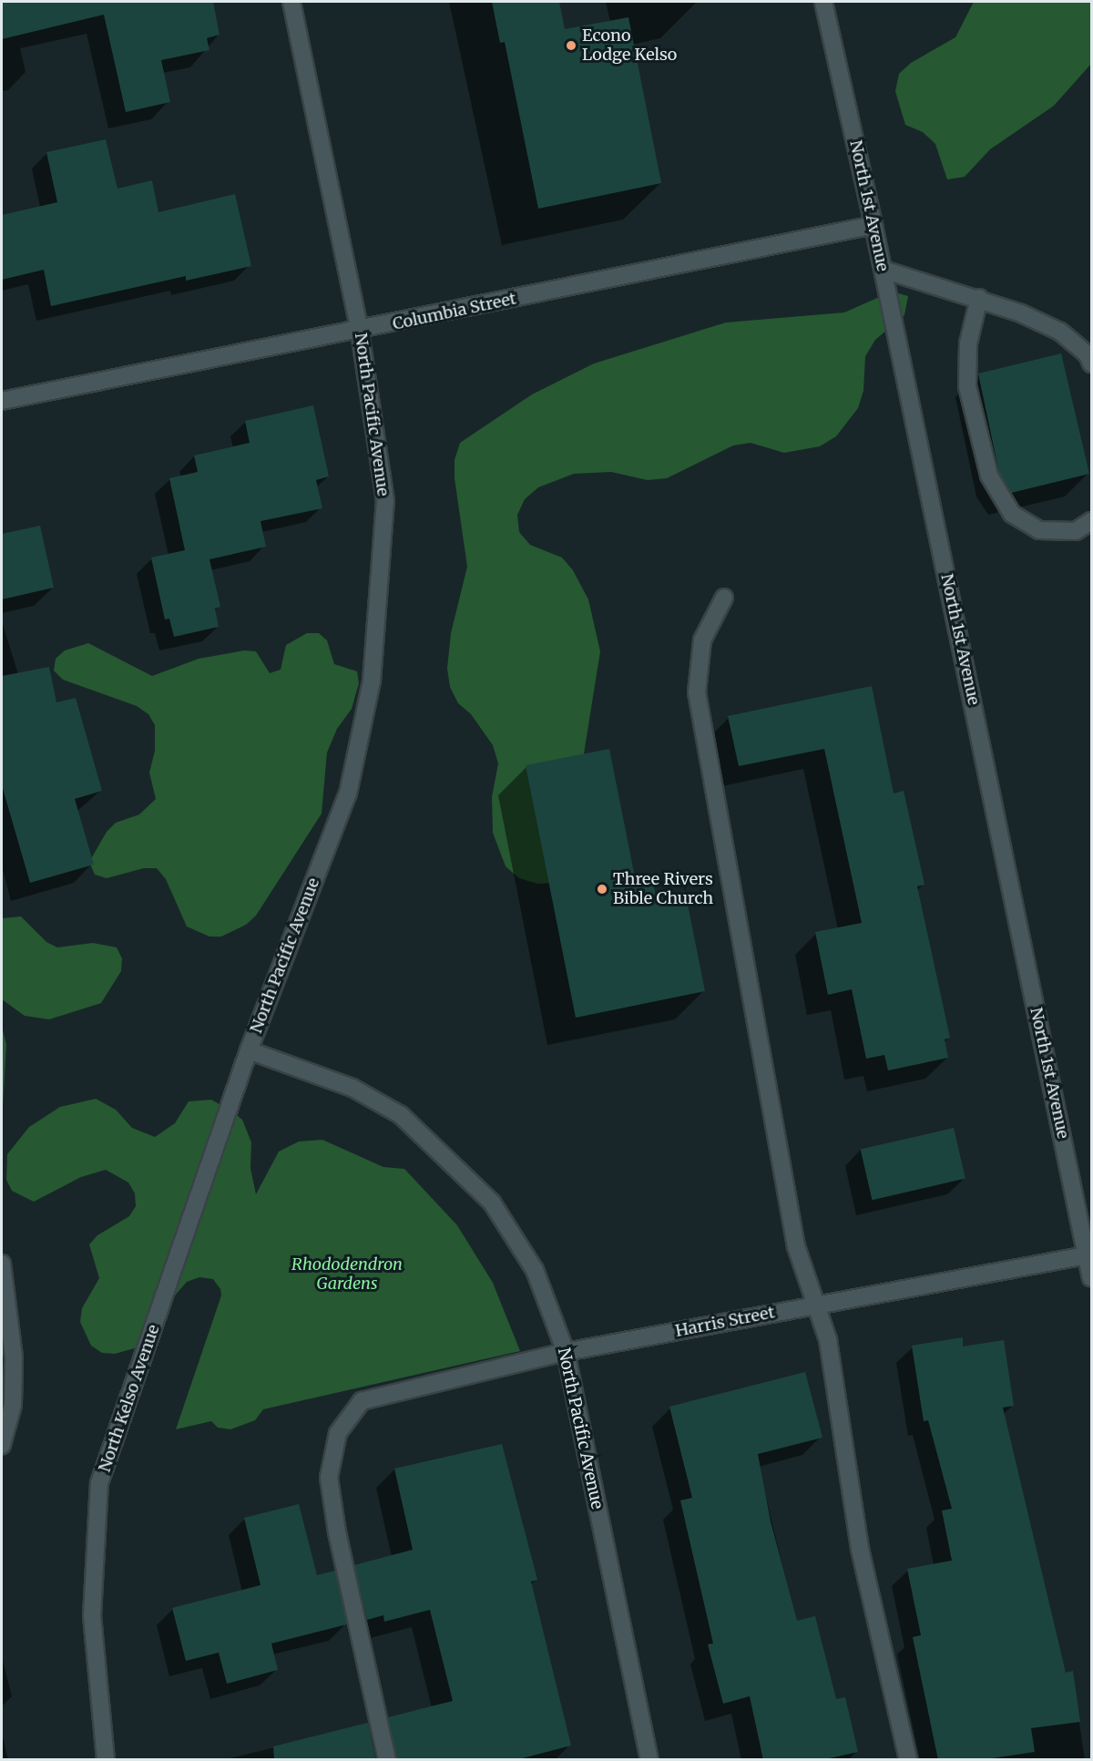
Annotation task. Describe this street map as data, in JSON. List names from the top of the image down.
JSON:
{
  "streets": {
    "street": [
      "North 1st Avenue",
      "Columbia Street",
      "North Pacific Avenue",
      "Harris Street",
      "North Kelso Avenue"
    ]
  },
  "crossings": [
    ["North 1st Avenue", "Columbia Street"],
    ["North 1st Avenue", "Harris Street"],
    ["Columbia Street", "North Pacific Avenue"],
    ["North Pacific Avenue", "Harris Street"],
    ["North Pacific Avenue", "North Kelso Avenue"]
  ],
  "parks": ["Rhododendron Gardens"],
  "places": ["Econo Lodge Kelso", "Three Rivers Bible Church"]
}
